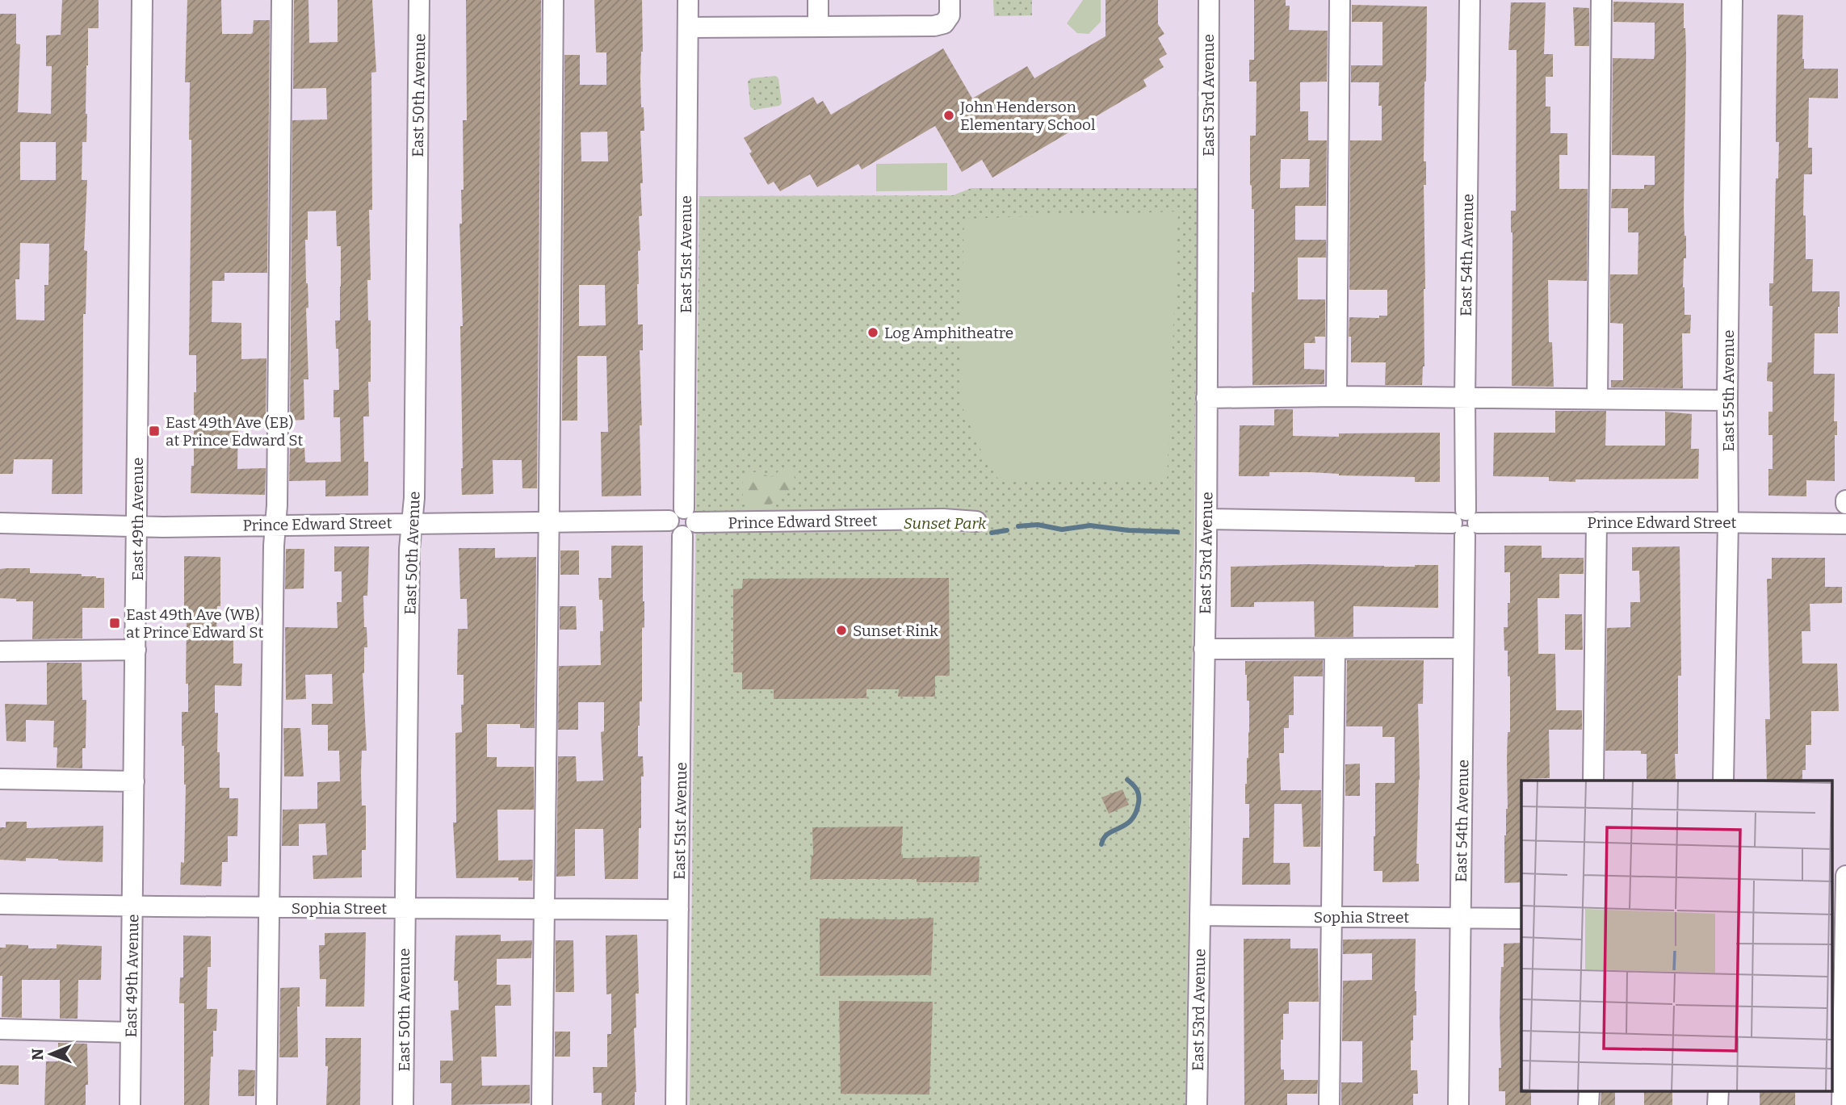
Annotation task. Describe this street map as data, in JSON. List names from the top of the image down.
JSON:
{
  "streets": {
    "street": [
      "East 50th Avenue",
      "East 53rd Avenue",
      "East 51st Avenue",
      "East 54th Avenue",
      "East 55th Avenue",
      "East 49th Avenue",
      "Prince Edward Street",
      "Sophia Street"
    ]
  },
  "crossings": [
    ["East 50th Avenue", "Prince Edward Street"],
    ["East 50th Avenue", "Sophia Street"],
    ["East 53rd Avenue", "Prince Edward Street"],
    ["East 53rd Avenue", "Sophia Street"],
    ["East 51st Avenue", "Prince Edward Street"],
    ["East 51st Avenue", "Sophia Street"],
    ["East 54th Avenue", "Prince Edward Street"],
    ["East 54th Avenue", "Sophia Street"],
    ["East 55th Avenue", "Prince Edward Street"],
    ["East 49th Avenue", "Prince Edward Street"],
    ["East 49th Avenue", "Sophia Street"]
  ],
  "parks": ["Sunset Park"],
  "places": {
    "other": ["John Henderson Elementary School", "Log Amphitheatre", "Sunset Rink"],
    "transit": ["East 49th Ave (EB) at Prince Edward St", "East 49th Ave (WB) at Prince Edward St"]
  },
  "north": "left"
}
